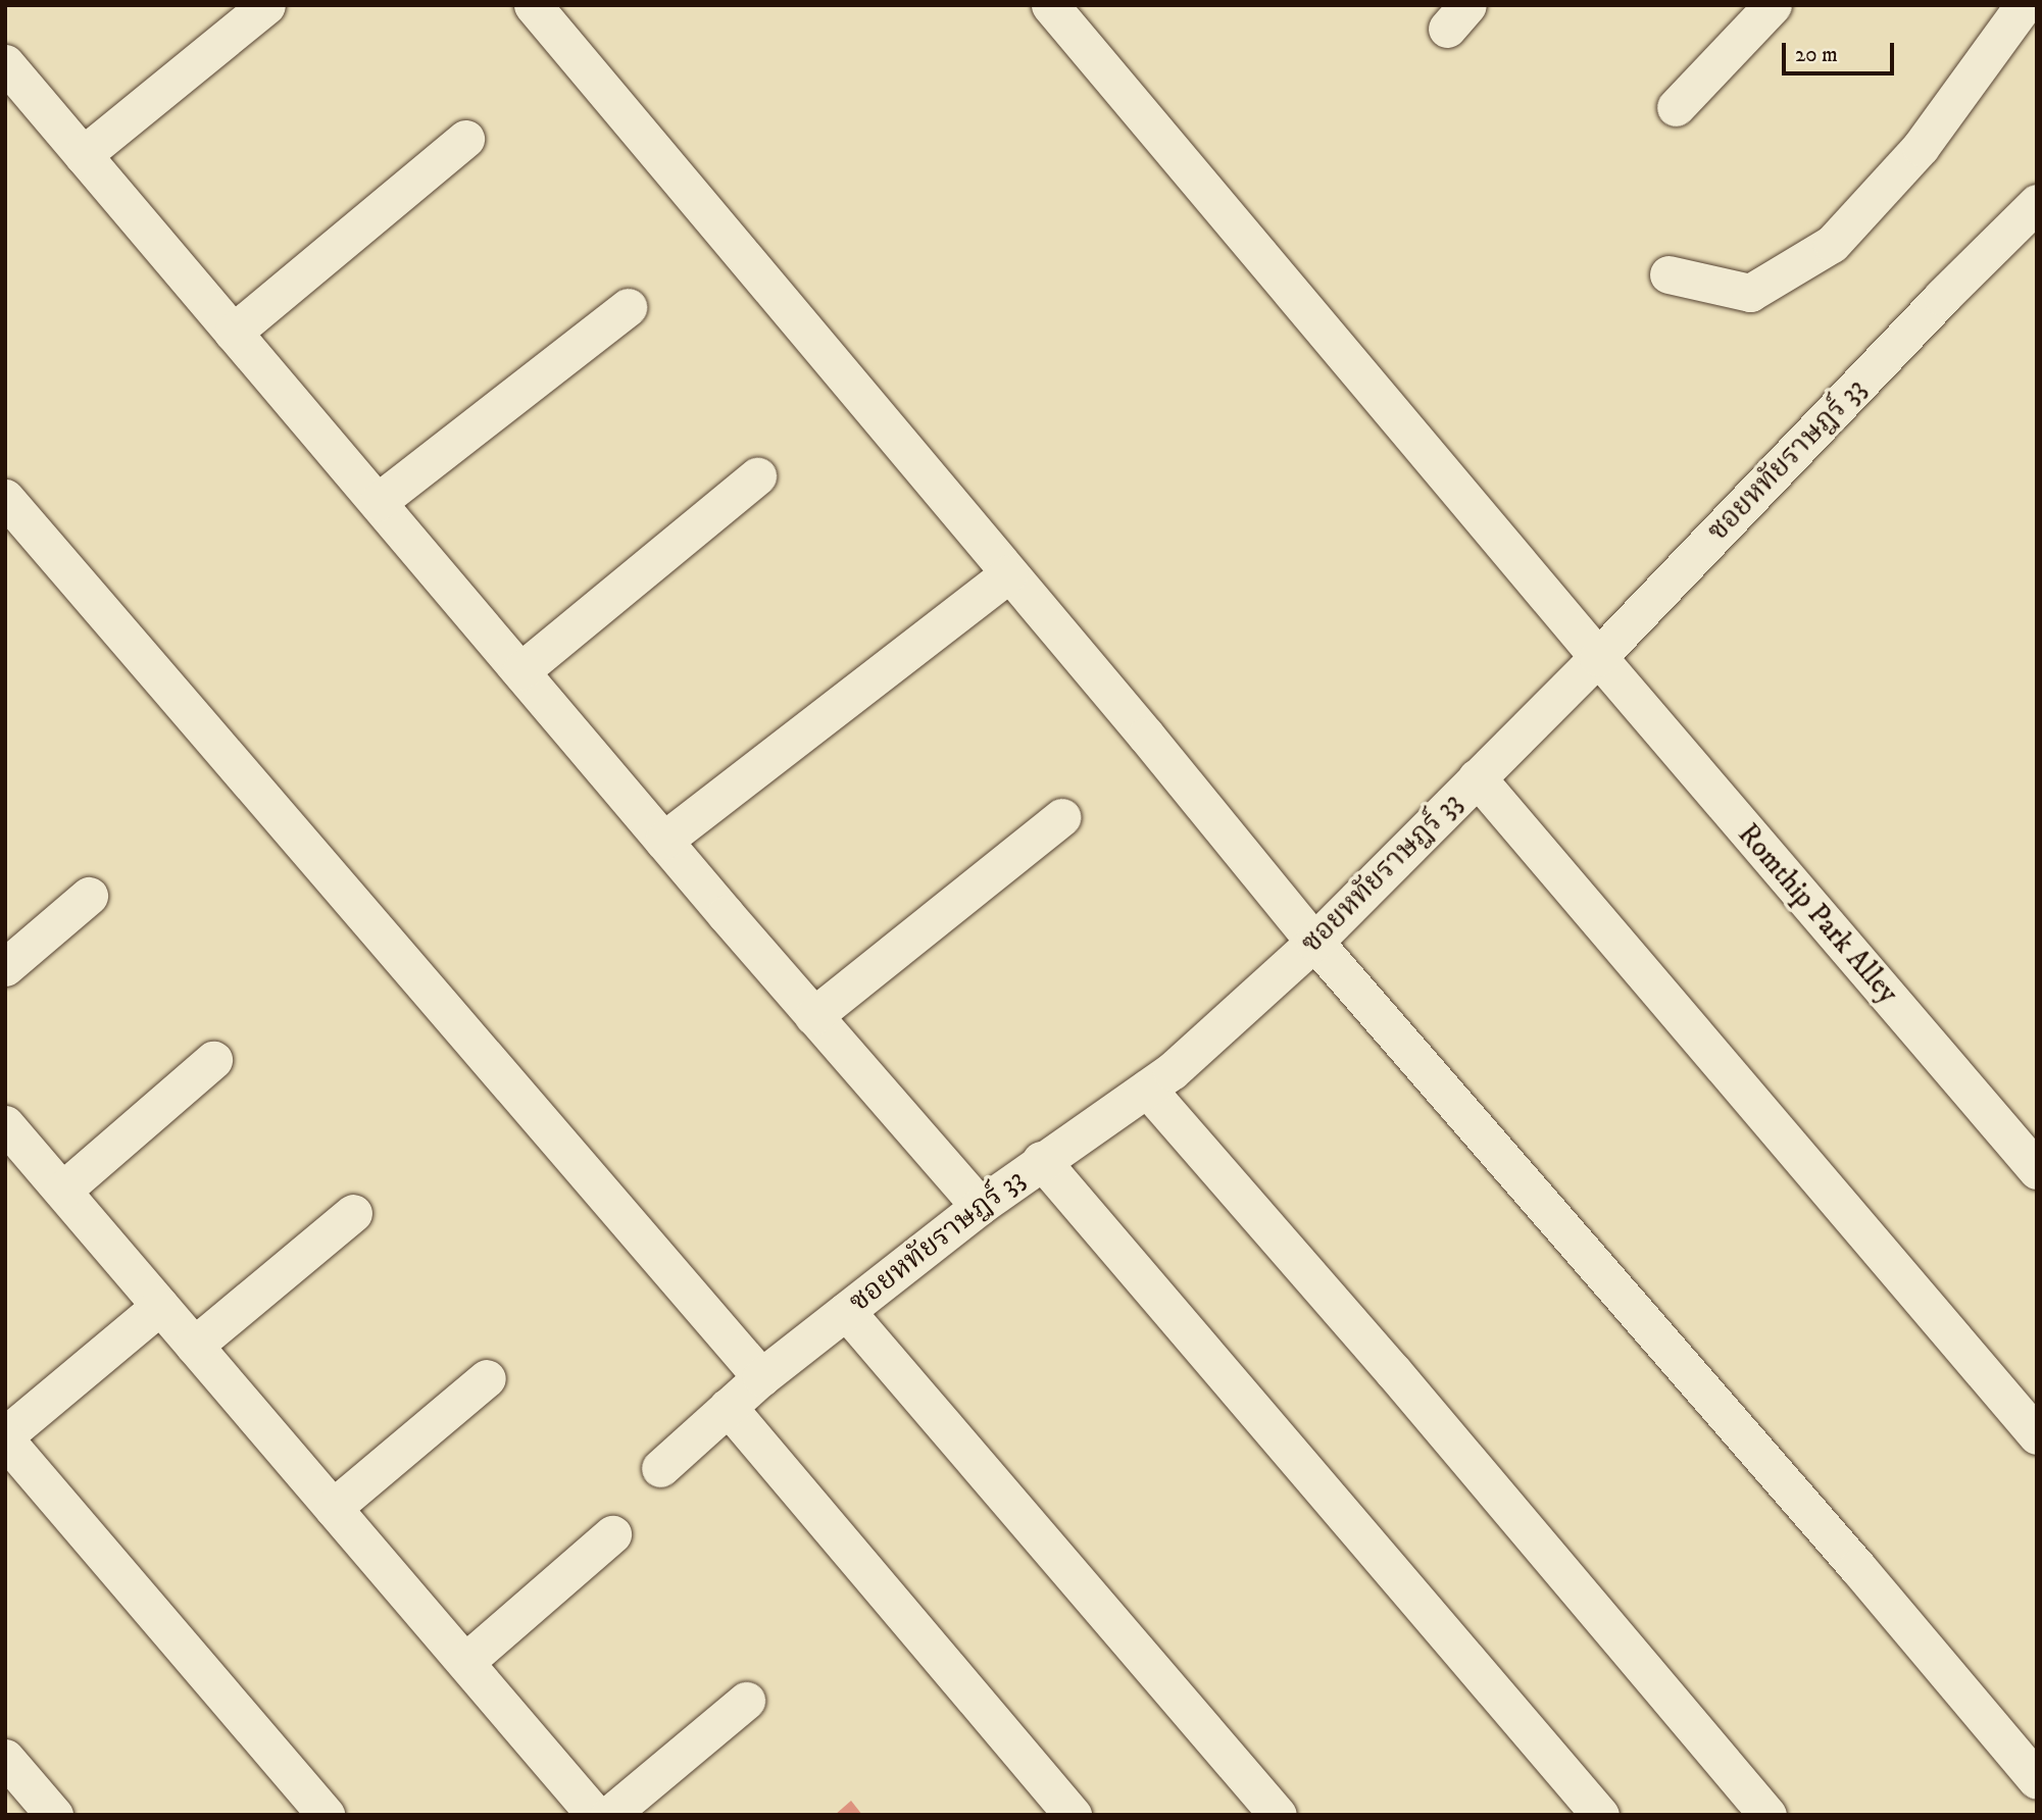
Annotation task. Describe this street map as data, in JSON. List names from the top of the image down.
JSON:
{
  "streets": {
    "street": ["ซอยหทัยราษฎร์ 33", "Romthip Park Alley"]
  },
  "crossings": [
    ["ซอยหทัยราษฎร์ 33", "Romthip Park Alley"]
  ],
  "scale_bar": "20 m"
}
